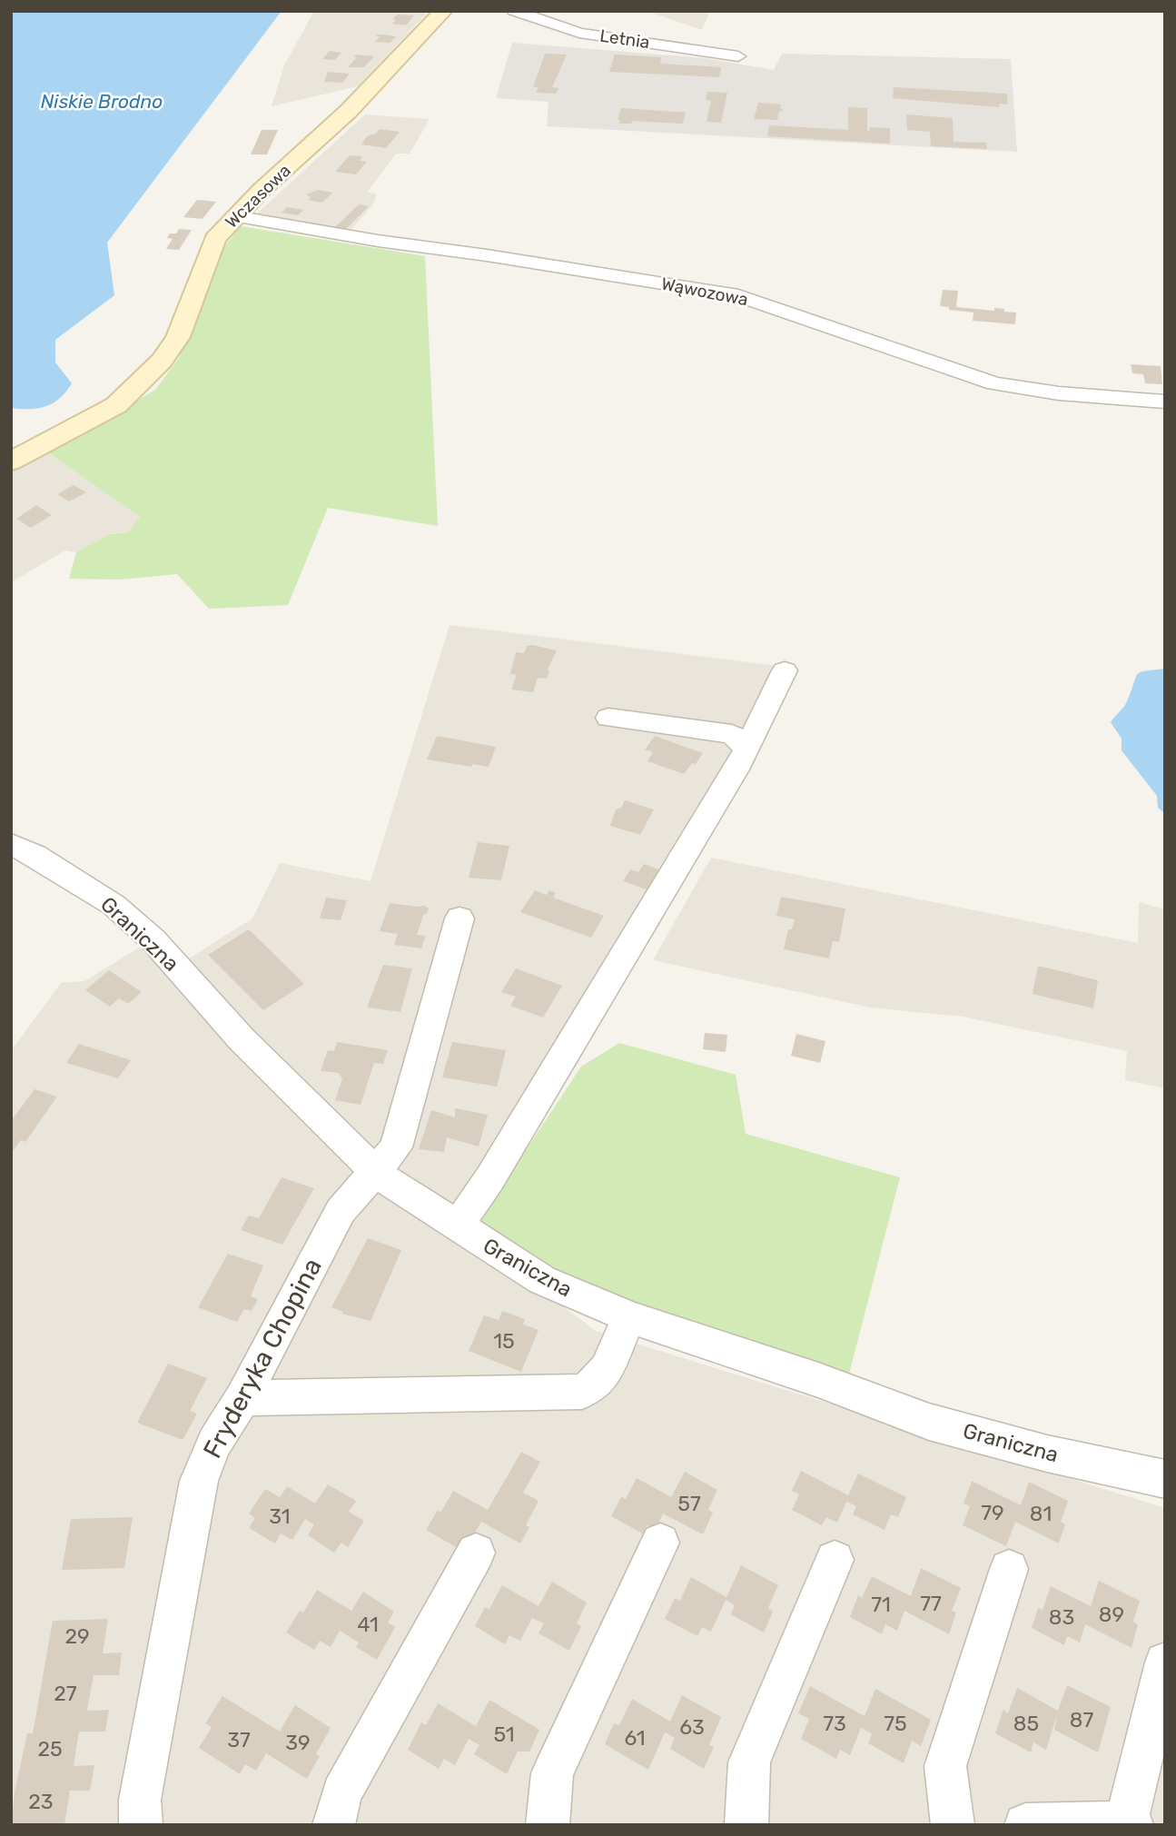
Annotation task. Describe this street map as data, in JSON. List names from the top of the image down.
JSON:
{
  "streets": {
    "street": [
      "Letnia",
      "Wczasowa",
      "Wąwozowa",
      "Graniczna",
      "Fryderyka Chopina"
    ]
  },
  "crossings": [
    ["Wczasowa", "Wąwozowa"],
    ["Graniczna", "Fryderyka Chopina"]
  ],
  "water": ["Niskie Brodno"],
  "house_numbers": [
    "15",
    "57",
    "79",
    "81",
    "31",
    "77",
    "71",
    "89",
    "83",
    "41",
    "29",
    "27",
    "87",
    "73",
    "75",
    "85",
    "63",
    "51",
    "61",
    "37",
    "39",
    "25",
    "23"
  ]
}
